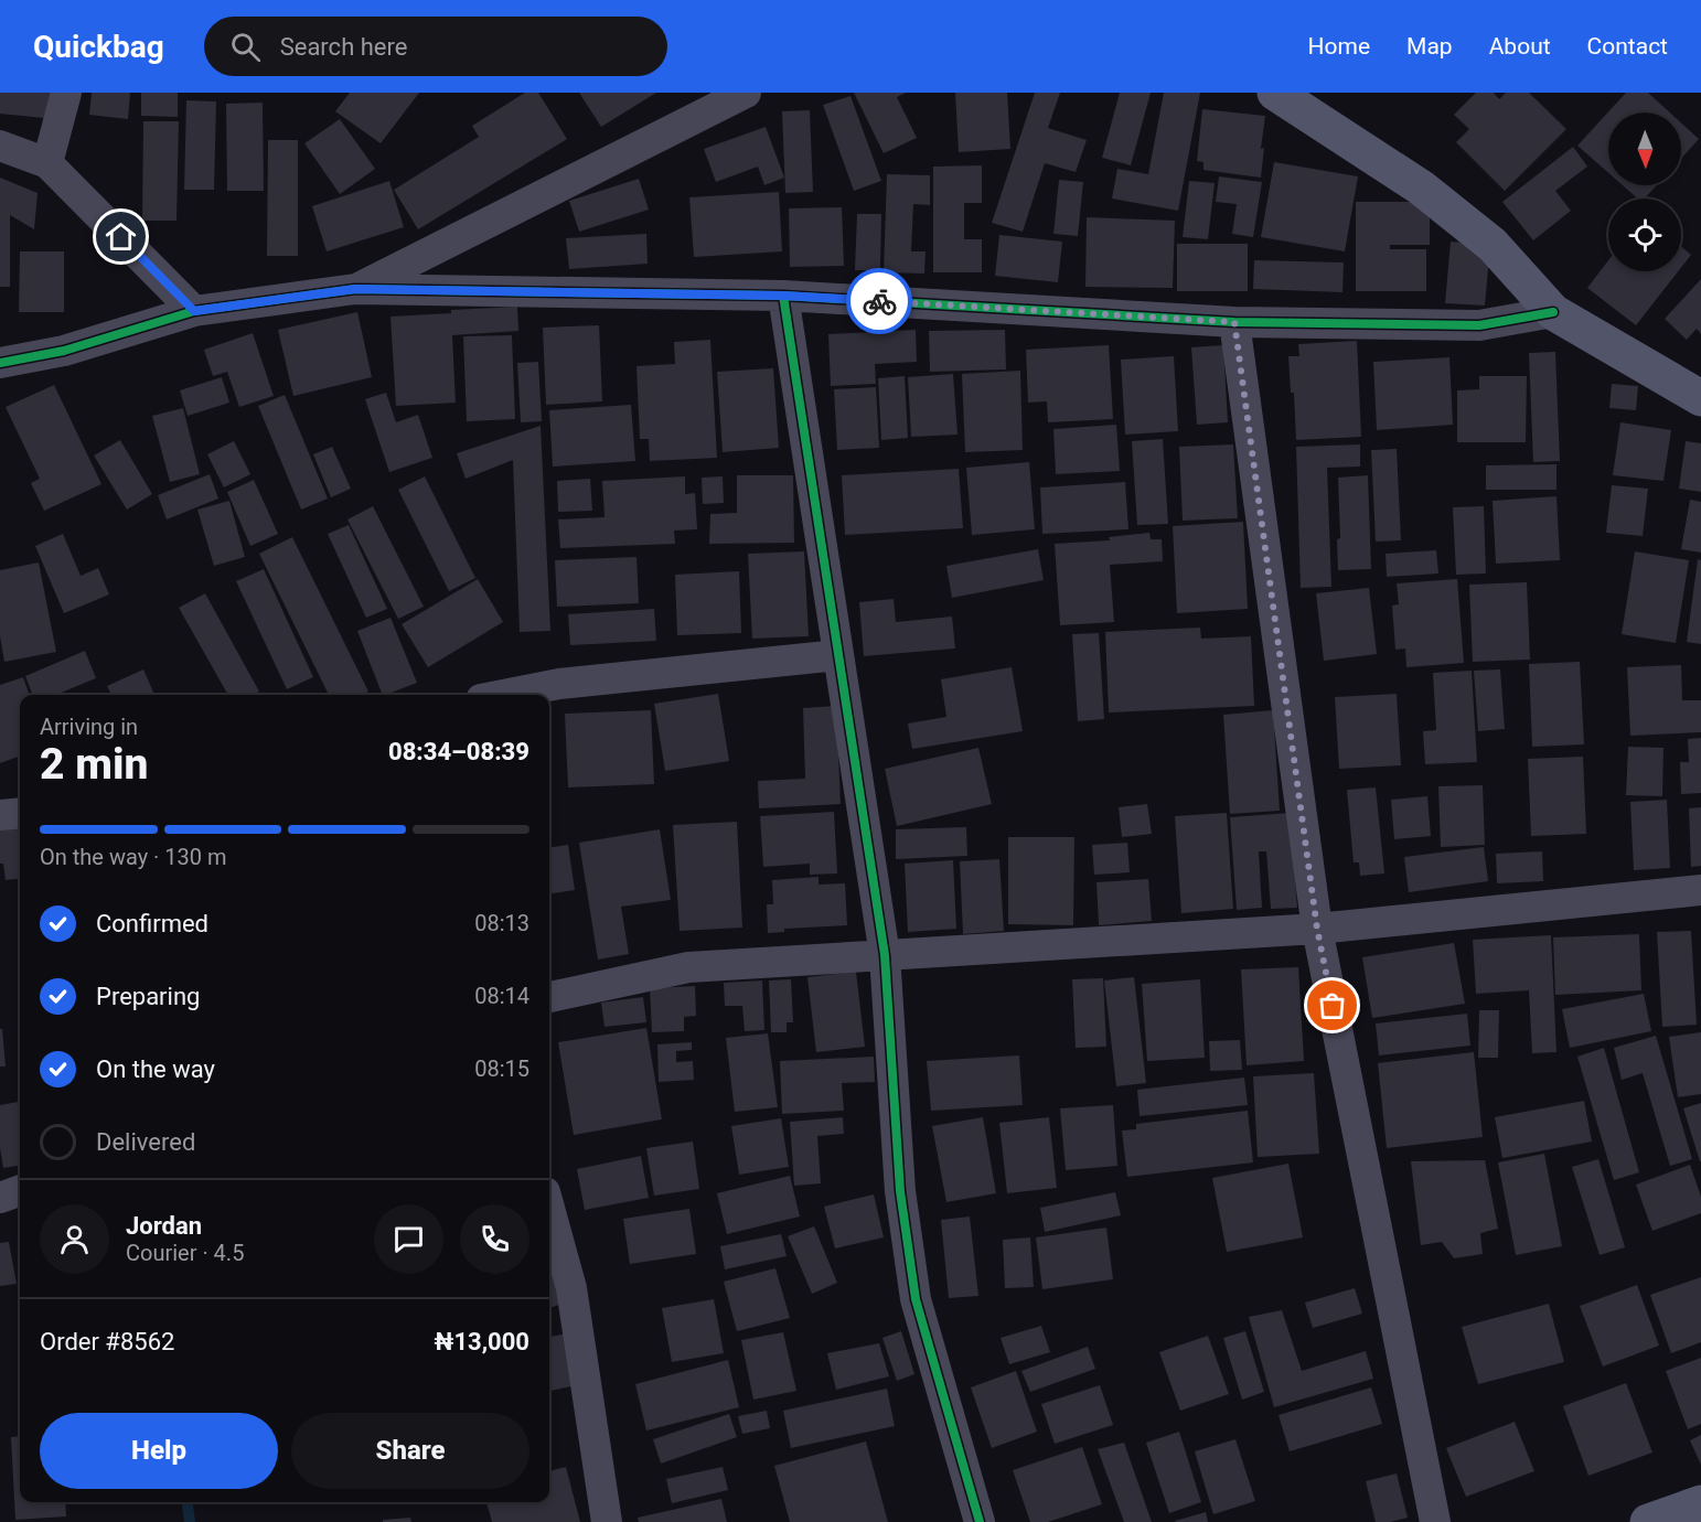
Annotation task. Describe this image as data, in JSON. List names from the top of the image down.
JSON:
{
  "north": "bottom",
  "page": {
    "header": "Quickbag",
    "search": "Search here",
    "nav": [
      "Home",
      "Map",
      "About",
      "Contact"
    ],
    "heading": ["2 min", "Arriving in", "08:34–08:39"],
    "panel": [
      "Jordan",
      "Courier · 4.5",
      "Order #8562",
      "₦13,000"
    ],
    "bar": "On the way · 130 m",
    "list": [
      ["Confirmed", "08:13"],
      ["Preparing", "08:14"],
      ["On the way", "08:15"],
      "Delivered"
    ],
    "buttons": ["Help", "Share"]
  }
}
